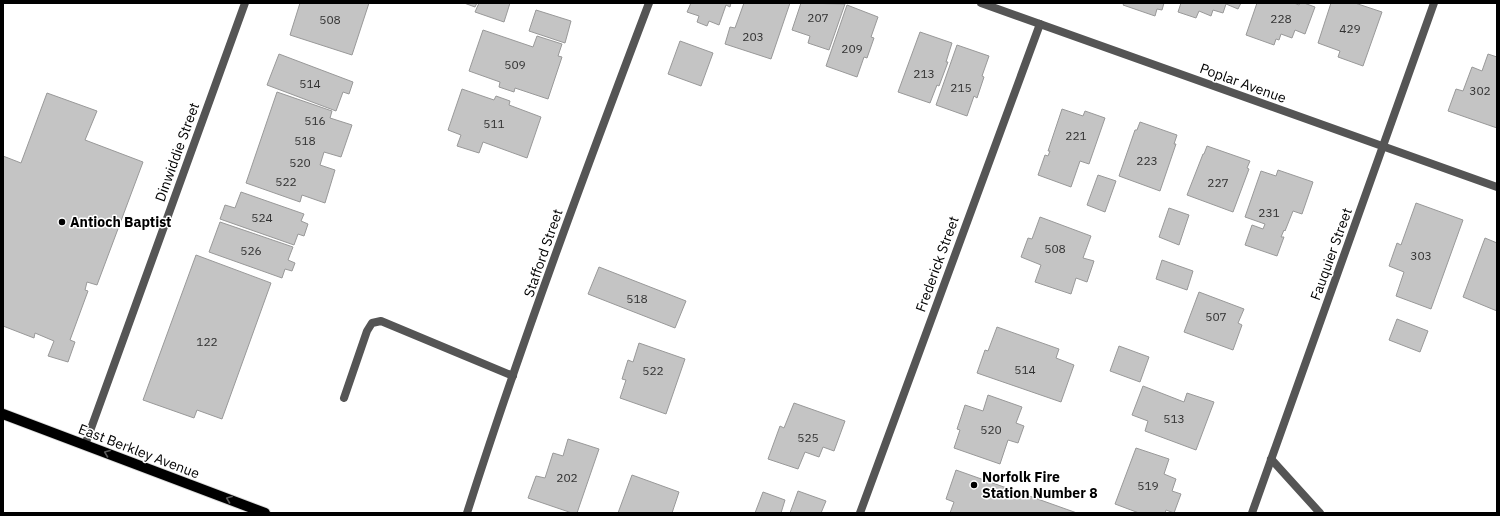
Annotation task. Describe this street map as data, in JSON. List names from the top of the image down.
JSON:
{
  "streets": {
    "main road": ["East Berkley Avenue"],
    "street": [
      "Poplar Avenue",
      "Dinwiddie Street",
      "Stafford Street",
      "Fauquier Street",
      "Frederick Street"
    ]
  },
  "crossings": [
    ["Poplar Avenue", "Fauquier Street"],
    ["Poplar Avenue", "Frederick Street"],
    ["Dinwiddie Street", "East Berkley Avenue"]
  ],
  "one_way": ["East Berkley Avenue"],
  "places": ["Antioch Baptist", "Norfolk Fire Station Number 8"],
  "house_numbers": [
    "207",
    "228",
    "508",
    "429",
    "203",
    "209",
    "509",
    "213",
    "514",
    "215",
    "302",
    "516",
    "511",
    "221",
    "518",
    "223",
    "520",
    "522",
    "227",
    "231",
    "524",
    "508",
    "526",
    "303",
    "518",
    "507",
    "122",
    "514",
    "522",
    "513",
    "520",
    "525",
    "202",
    "519"
  ]
}
